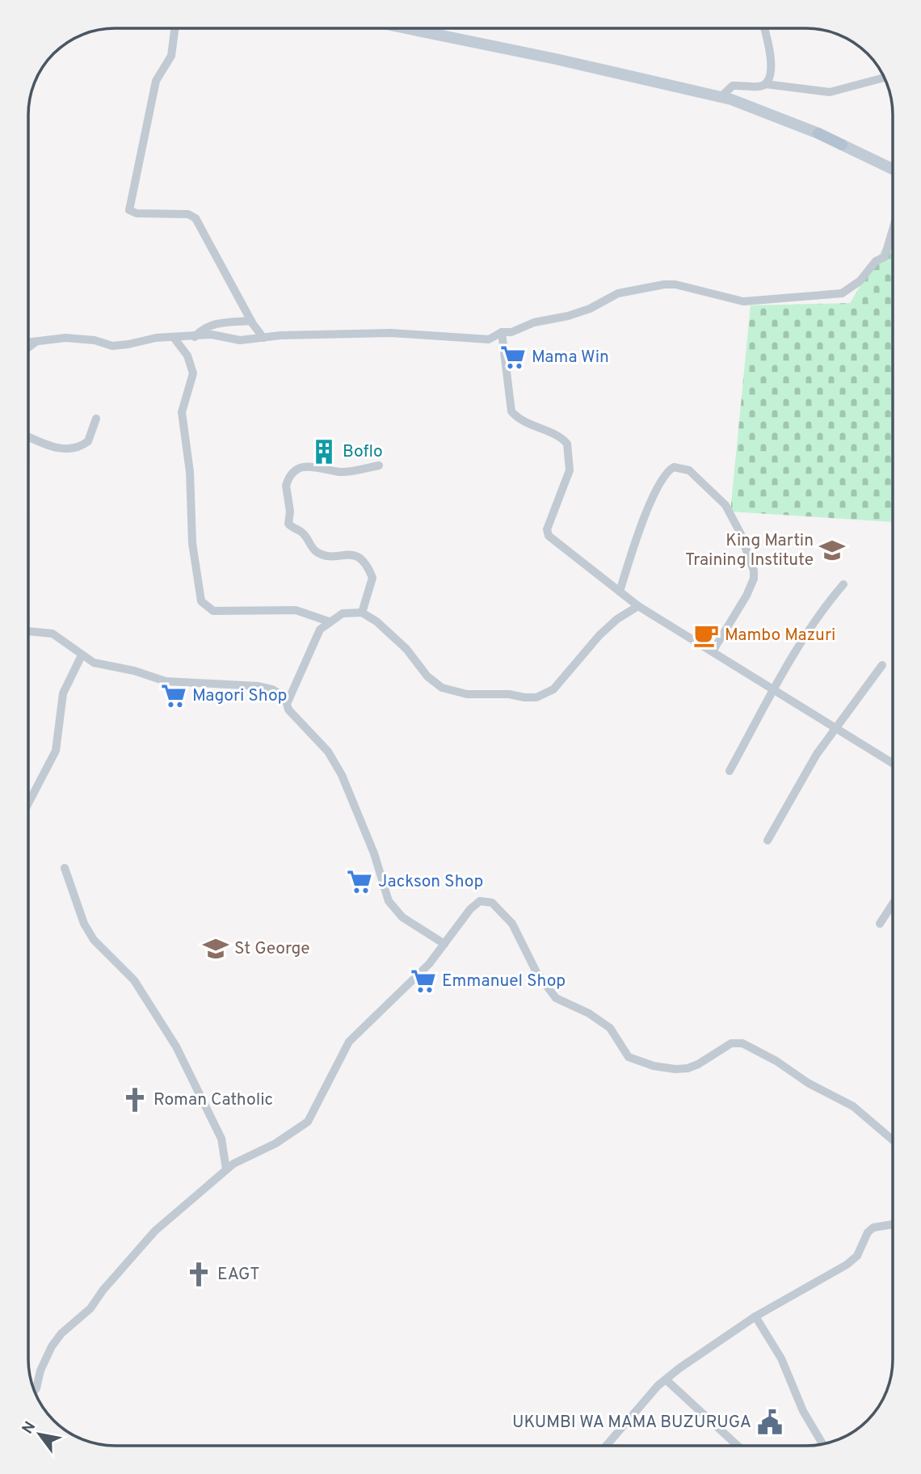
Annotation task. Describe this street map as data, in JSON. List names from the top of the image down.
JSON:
{
  "places": {
    "supermarket": [
      "Mama Win",
      "Magori Shop",
      "Jackson Shop",
      "Emmanuel Shop"
    ],
    "building": ["Boflo"],
    "school or university": ["King Martin Training Institute", "St George"],
    "cafe": ["Mambo Mazuri"],
    "church": ["Roman Catholic", "EAGT"],
    "public building": ["UKUMBI WA MAMA BUZURUGA"]
  },
  "north": "top left"
}
